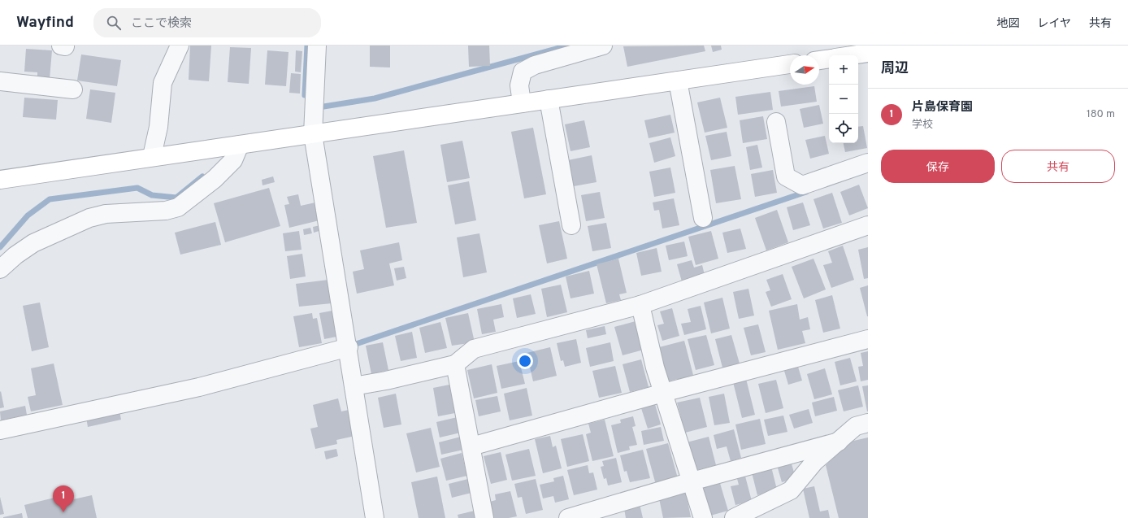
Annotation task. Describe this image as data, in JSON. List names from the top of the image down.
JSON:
{
  "north": "right",
  "page": {
    "header": "Wayfind",
    "search": "ここで検索",
    "nav": ["地図", "レイヤ", "共有"],
    "heading": "周辺",
    "map_buttons": ["+", "−"],
    "list": [
      {
        "mark": "1",
        "name": "片島保育園",
        "note": "学校",
        "value": "180 m"
      }
    ],
    "buttons": ["保存", "共有"],
    "pins": "1"
  }
}
